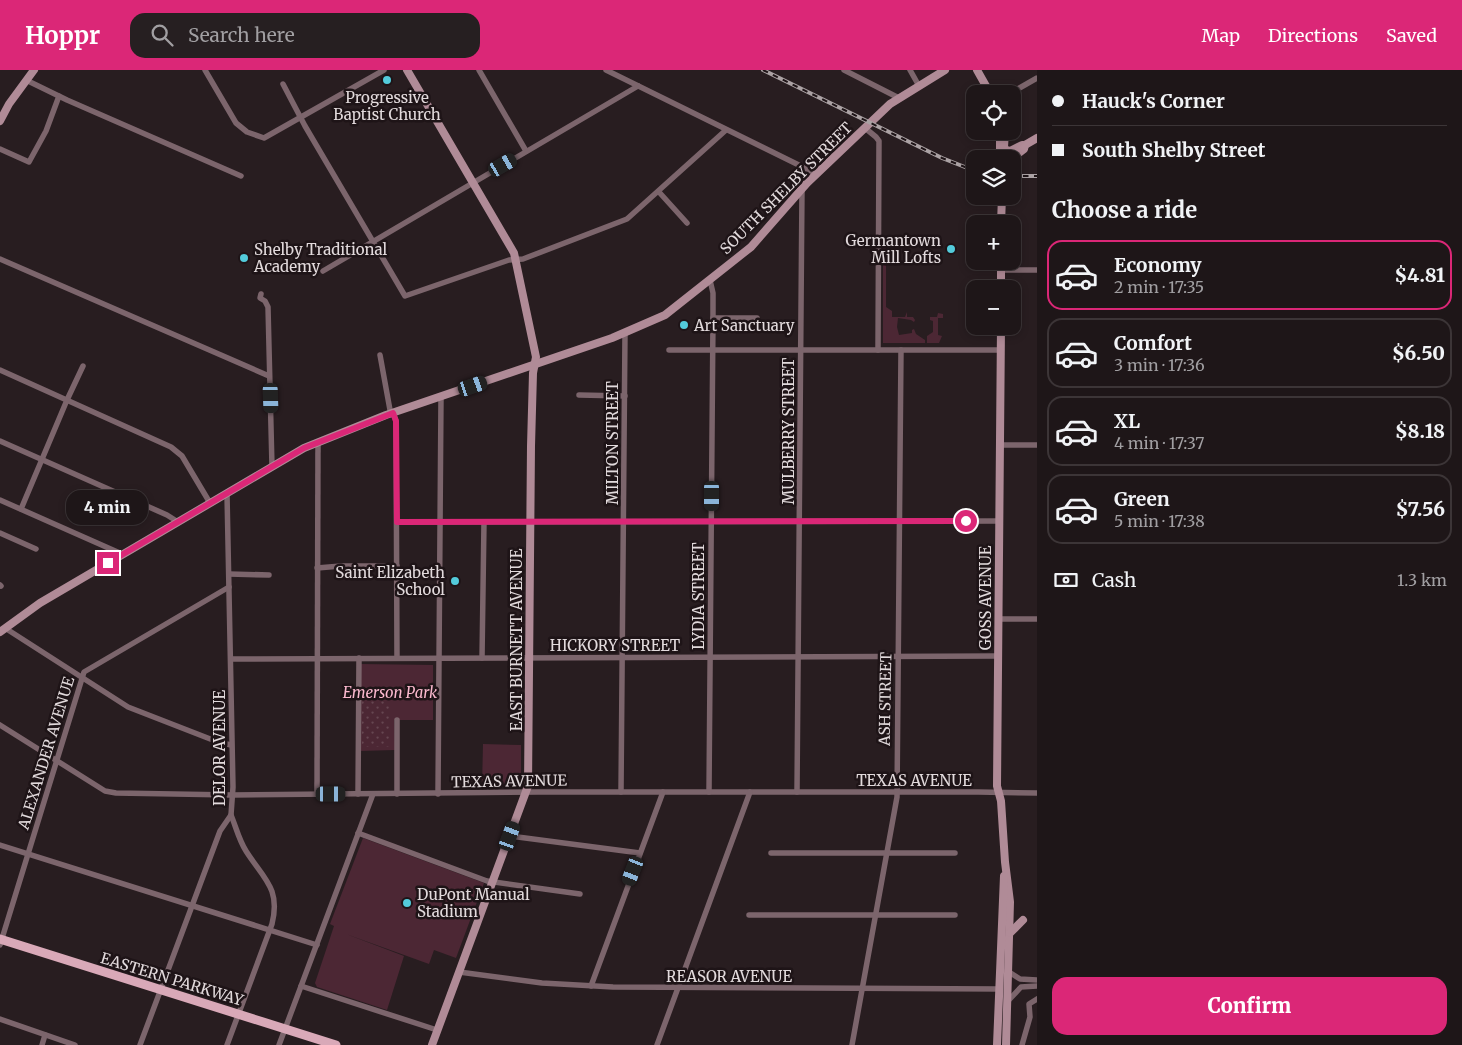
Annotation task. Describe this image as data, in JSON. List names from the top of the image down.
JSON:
{
  "streets": {
    "main road": [
      "SOUTH SHELBY STREET",
      "GOSS AVENUE",
      "EAST BURNETT AVENUE",
      "EASTERN PARKWAY"
    ],
    "street": [
      "MULBERRY STREET",
      "MILTON STREET",
      "LYDIA STREET",
      "HICKORY STREET",
      "ASH STREET",
      "DELOR AVENUE",
      "ALEXANDER AVENUE",
      "TEXAS AVENUE",
      "REASOR AVENUE"
    ]
  },
  "crossings": [
    ["SOUTH SHELBY STREET", "MULBERRY STREET"],
    ["SOUTH SHELBY STREET", "MILTON STREET"],
    ["SOUTH SHELBY STREET", "LYDIA STREET"],
    ["SOUTH SHELBY STREET", "EAST BURNETT AVENUE"],
    ["SOUTH SHELBY STREET", "DELOR AVENUE"],
    ["MULBERRY STREET", "HICKORY STREET"],
    ["MULBERRY STREET", "TEXAS AVENUE"],
    ["MILTON STREET", "HICKORY STREET"],
    ["MILTON STREET", "TEXAS AVENUE"],
    ["LYDIA STREET", "HICKORY STREET"],
    ["LYDIA STREET", "TEXAS AVENUE"],
    ["GOSS AVENUE", "HICKORY STREET"],
    ["GOSS AVENUE", "TEXAS AVENUE"],
    ["GOSS AVENUE", "REASOR AVENUE"],
    ["EAST BURNETT AVENUE", "HICKORY STREET"],
    ["EAST BURNETT AVENUE", "TEXAS AVENUE"],
    ["EAST BURNETT AVENUE", "REASOR AVENUE"],
    ["HICKORY STREET", "ASH STREET"],
    ["HICKORY STREET", "DELOR AVENUE"],
    ["ASH STREET", "TEXAS AVENUE"],
    ["ASH STREET", "REASOR AVENUE"],
    ["DELOR AVENUE", "ALEXANDER AVENUE"],
    ["DELOR AVENUE", "TEXAS AVENUE"],
    ["DELOR AVENUE", "EASTERN PARKWAY"],
    ["ALEXANDER AVENUE", "TEXAS AVENUE"],
    ["ALEXANDER AVENUE", "EASTERN PARKWAY"]
  ],
  "parks": ["Emerson Park"],
  "places": [
    "Progressive Baptist Church",
    "Germantown Mill Lofts",
    "Shelby Traditional Academy",
    "Art Sanctuary",
    "Saint Elizabeth School",
    "DuPont Manual Stadium"
  ],
  "page": {
    "header": "Hoppr",
    "search": "Search here",
    "nav": ["Map", "Directions", "Saved"],
    "banner": ["Hauck's Corner", "South Shelby Street"],
    "map_buttons": ["+", "−"],
    "heading": "Choose a ride",
    "list": [
      {
        "name": "Economy",
        "note": "2 min · 17:35",
        "value": "$4.81"
      },
      {
        "name": "Comfort",
        "note": "3 min · 17:36",
        "value": "$6.50"
      },
      {
        "name": "XL",
        "note": "4 min · 17:37",
        "value": "$8.18"
      },
      {
        "name": "Green",
        "note": "5 min · 17:38",
        "value": "$7.56"
      }
    ],
    "bubble": "4 min",
    "pay": ["Cash", "1.3 km"],
    "buttons": "Confirm"
  }
}
